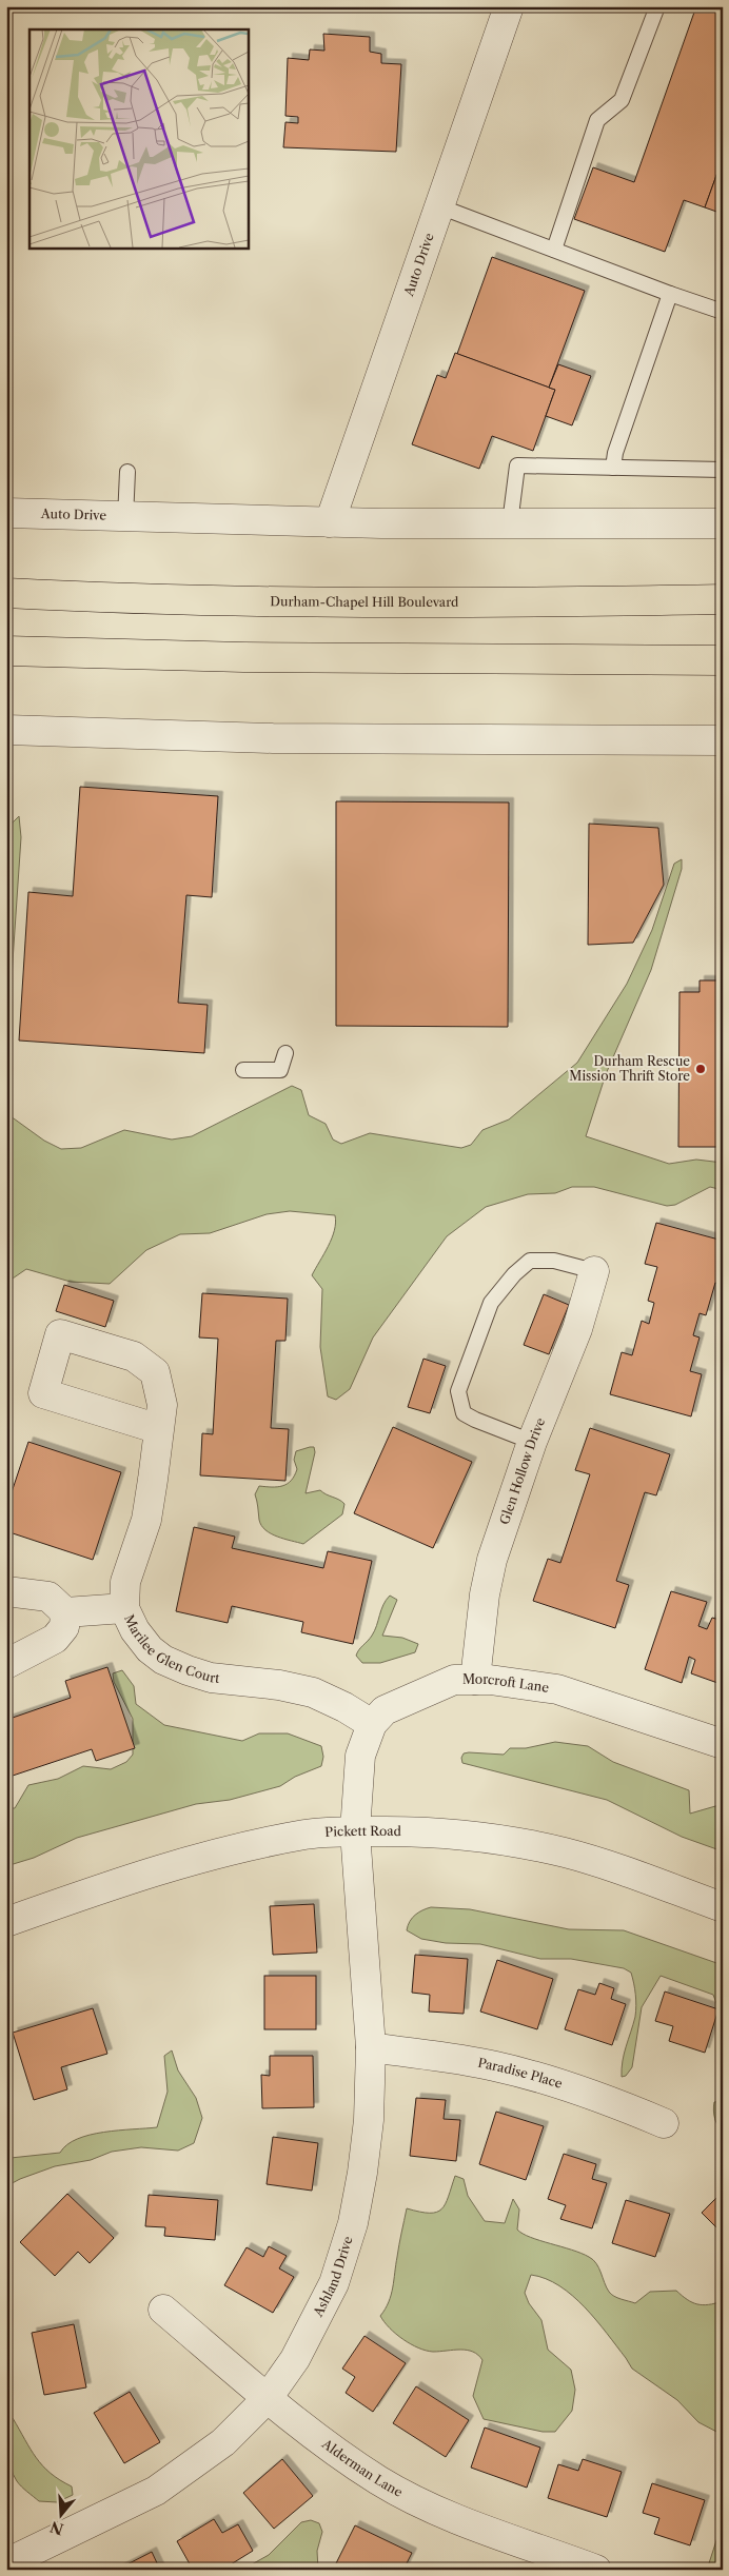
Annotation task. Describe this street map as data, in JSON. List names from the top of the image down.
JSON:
{
  "streets": {
    "main road": ["Durham-Chapel Hill Boulevard"],
    "street": [
      "Auto Drive",
      "Glen Hollow Drive",
      "Marilee Glen Court",
      "Morcroft Lane",
      "Pickett Road",
      "Paradise Place",
      "Ashland Drive",
      "Alderman Lane"
    ]
  },
  "crossings": [
    ["Glen Hollow Drive", "Morcroft Lane"],
    ["Marilee Glen Court", "Morcroft Lane"],
    ["Morcroft Lane", "Pickett Road"],
    ["Morcroft Lane", "Ashland Drive"],
    ["Pickett Road", "Ashland Drive"],
    ["Paradise Place", "Ashland Drive"],
    ["Ashland Drive", "Alderman Lane"]
  ],
  "places": ["Durham Rescue Mission Thrift Store"],
  "north": "bottom"
}
